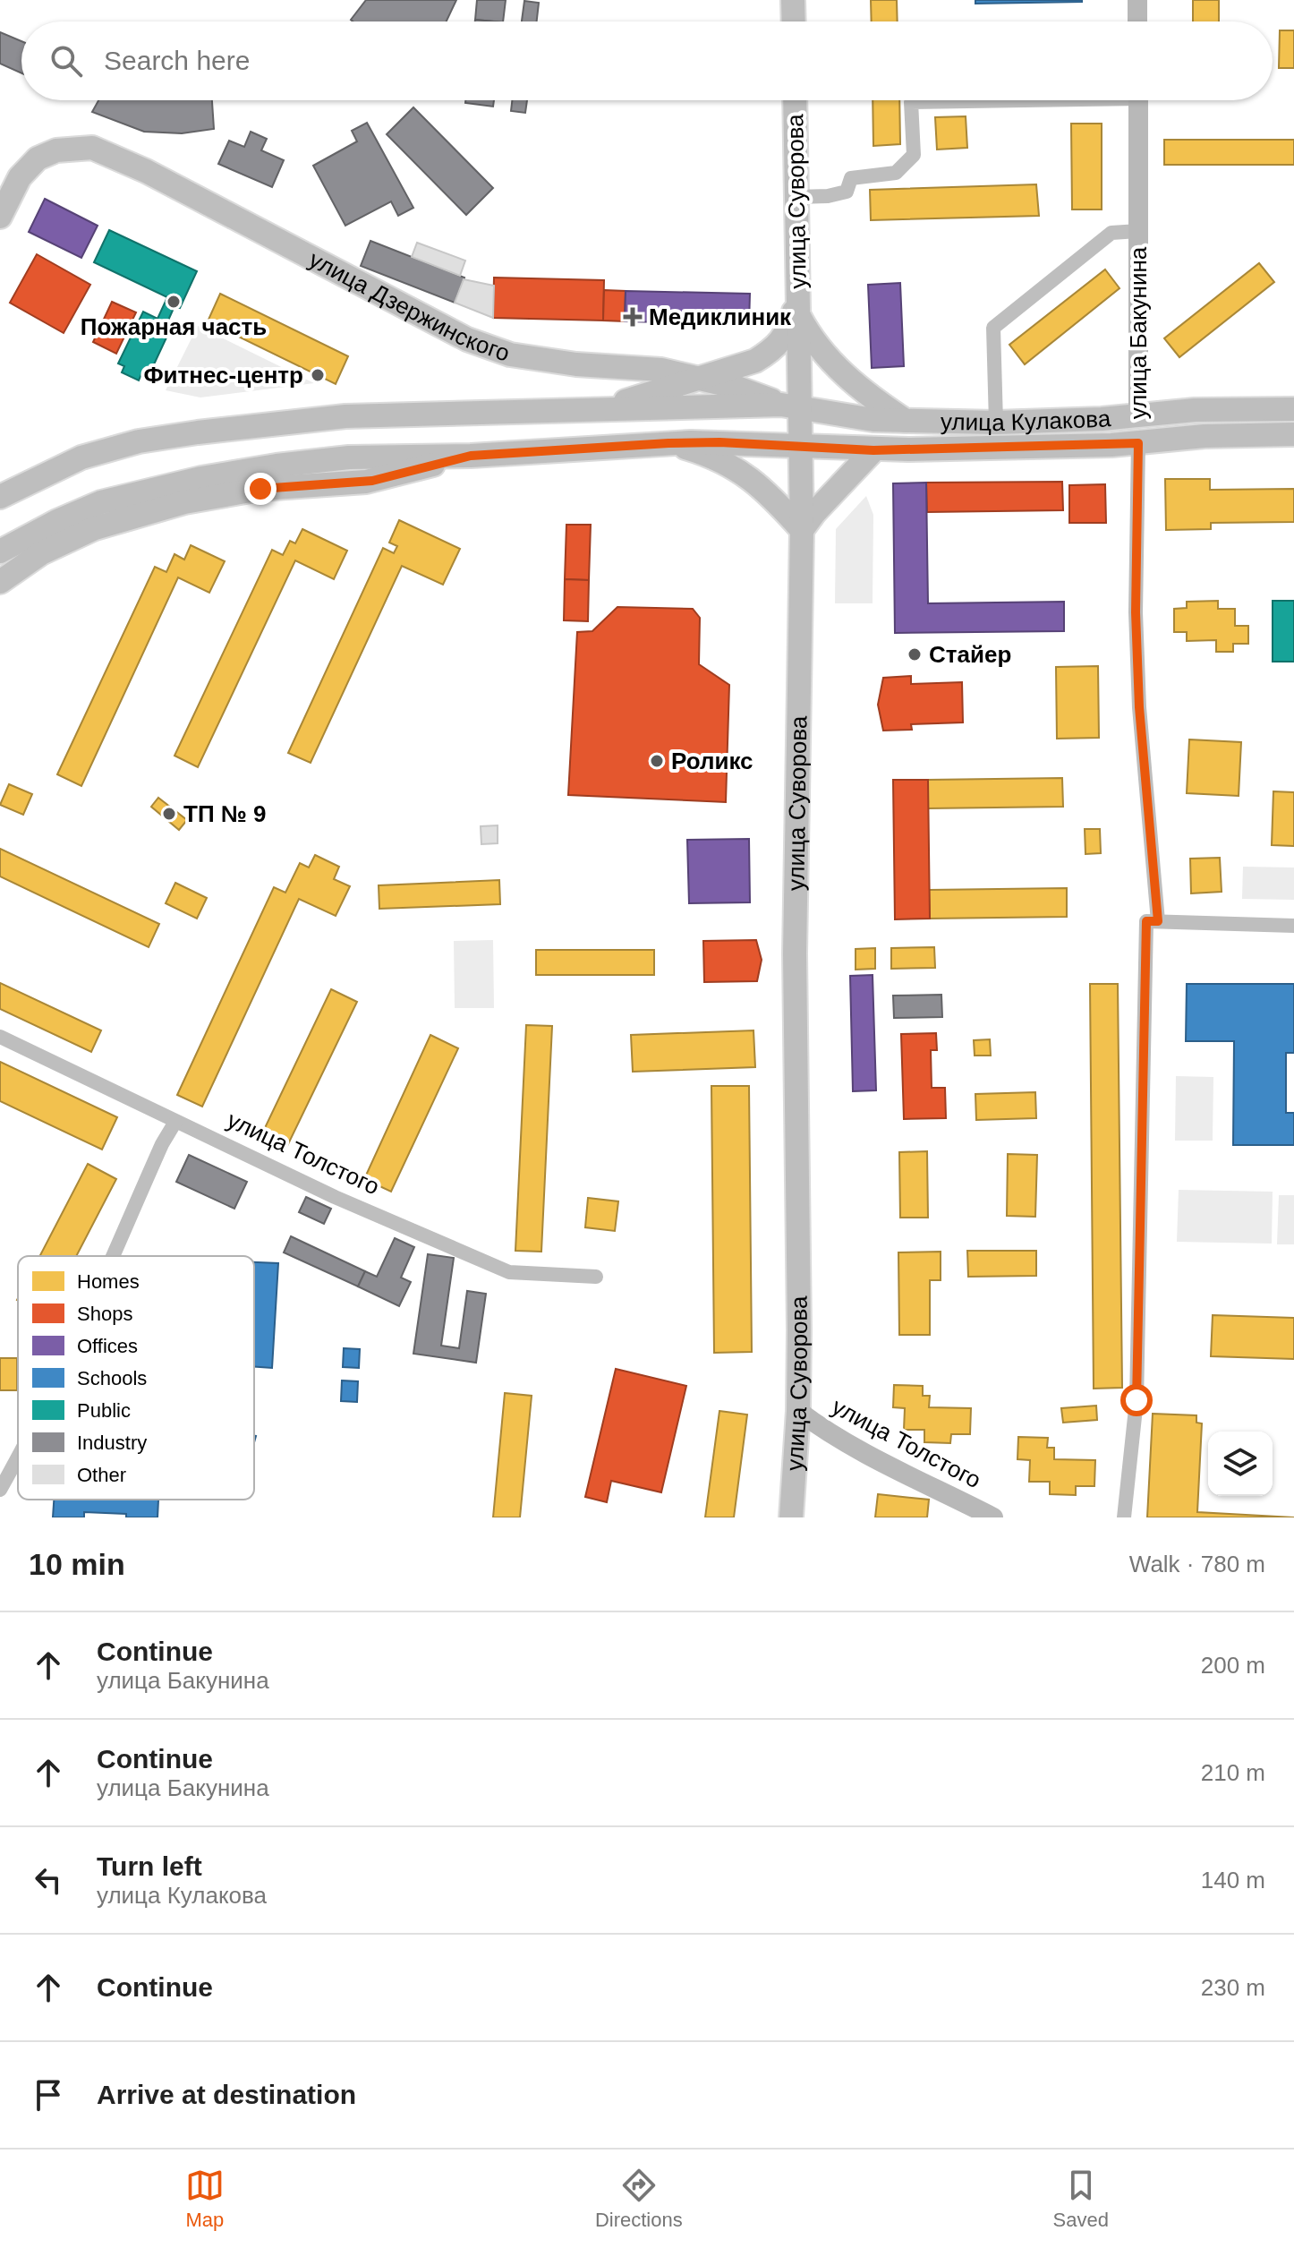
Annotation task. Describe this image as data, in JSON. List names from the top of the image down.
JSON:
{
  "streets": {
    "main road": [
      "улица Суворова",
      "улица Дзержинского",
      "улица Бакунина",
      "улица Кулакова"
    ],
    "street": ["улица Толстого"]
  },
  "crossings": [
    ["улица Суворова", "улица Дзержинского"],
    ["улица Суворова", "улица Кулакова"],
    ["улица Суворова", "улица Толстого"],
    ["улица Дзержинского", "улица Кулакова"],
    ["улица Бакунина", "улица Кулакова"]
  ],
  "places": {
    "other": [
      "Пожарная часть",
      "Фитнес-центр",
      "Стайер",
      "Роликс",
      "ТП № 9"
    ],
    "health": ["Медиклиник"]
  },
  "legend": [
    "Homes",
    "Shops",
    "Offices",
    "Schools",
    "Public",
    "Industry",
    "Other"
  ],
  "page": {
    "search": "Search here",
    "heading": ["10 min", "Walk · 780 m"],
    "list": [
      ["Continue", "улица Бакунина", "200 m"],
      ["Continue", "улица Бакунина", "210 m"],
      ["Turn left", "улица Кулакова", "140 m"],
      ["Continue", "230 m"],
      "Arrive at destination"
    ],
    "nav": ["Map", "Directions", "Saved"]
  }
}
